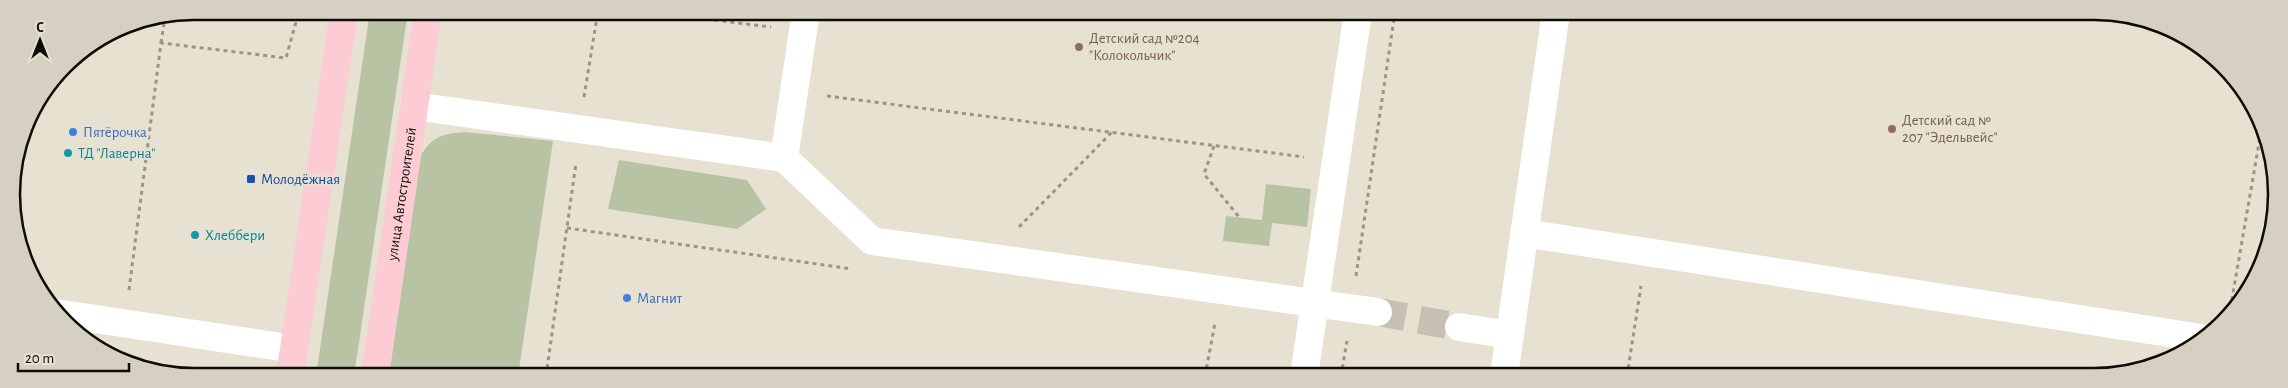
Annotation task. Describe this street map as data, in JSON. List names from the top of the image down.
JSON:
{
  "streets": {
    "main road": ["улица Автостроителей"]
  },
  "places": {
    "other": [
      "Детский сад №204 \"Колокольчик\"",
      "Детский сад № 207 \"Эдельвейс\"",
      "Пятёрочка",
      "ТД \"Лаверна\"",
      "Хлеббери",
      "Магнит"
    ],
    "transit": ["Молодёжная"]
  },
  "scale_bar": "20 m",
  "north": "top"
}
